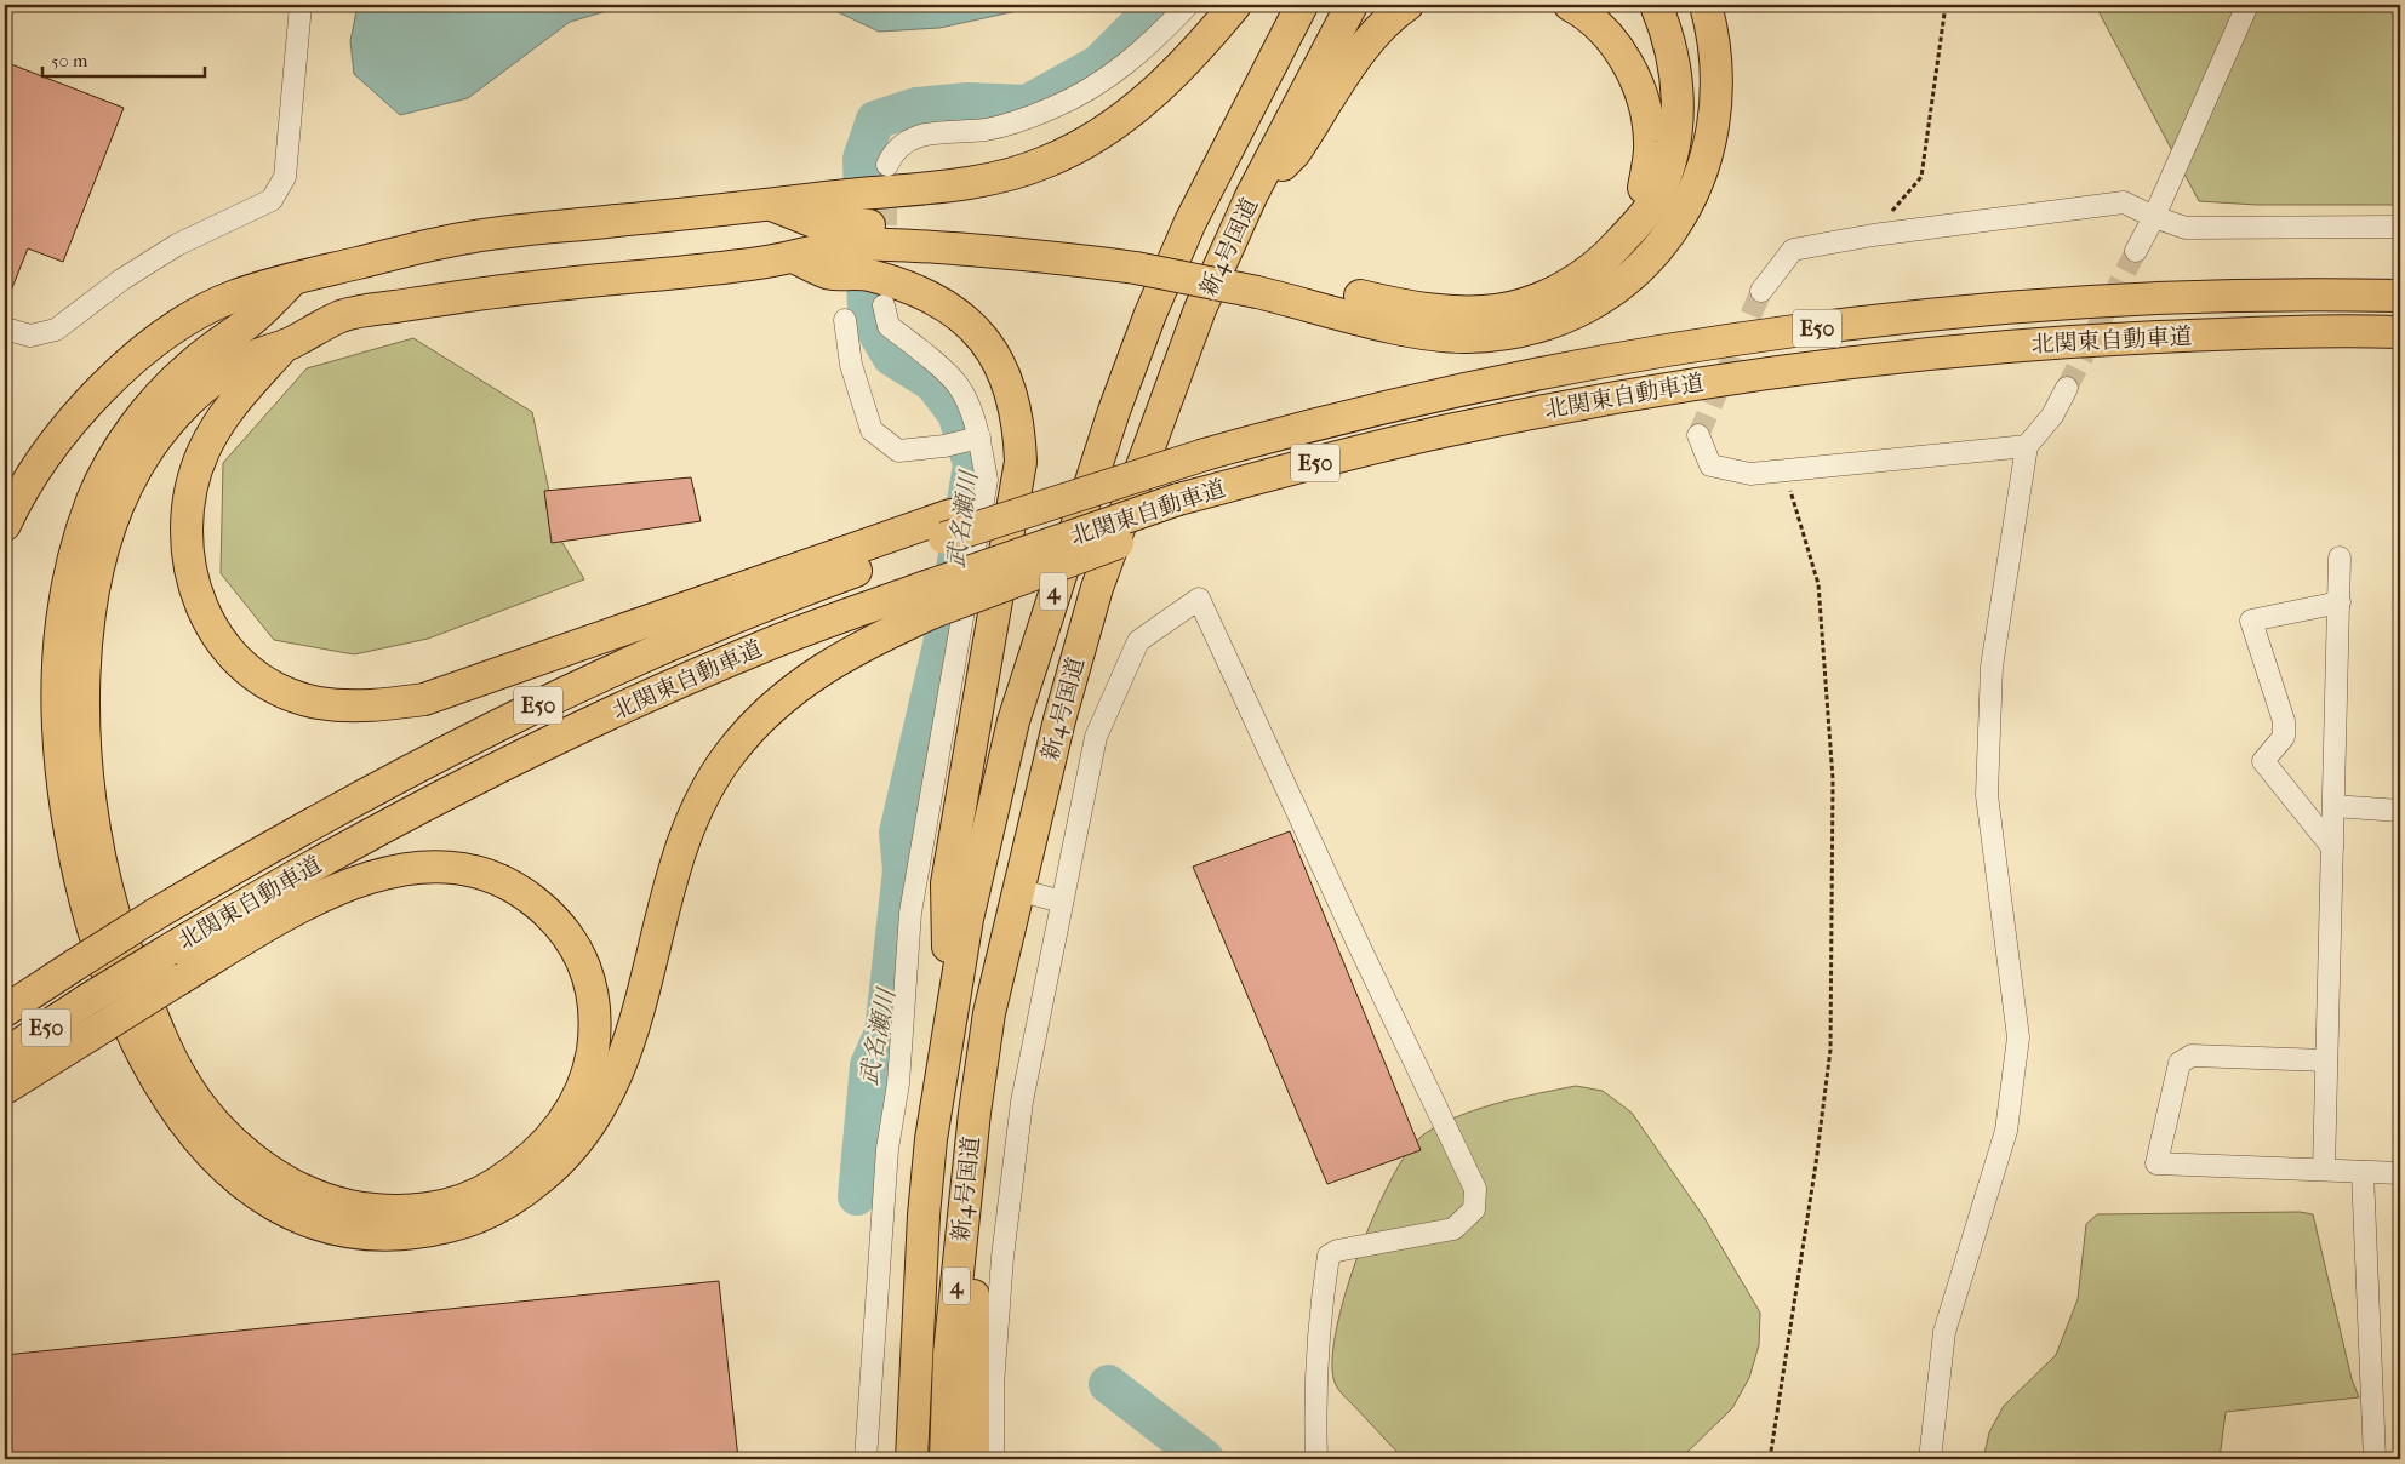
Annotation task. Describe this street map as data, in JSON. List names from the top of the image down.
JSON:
{
  "streets": {
    "highway": [
      "新4号国道",
      "E50",
      "北関東自動車道",
      "4"
    ]
  },
  "water": ["武名瀬川"],
  "scale_bar": "50 m"
}
